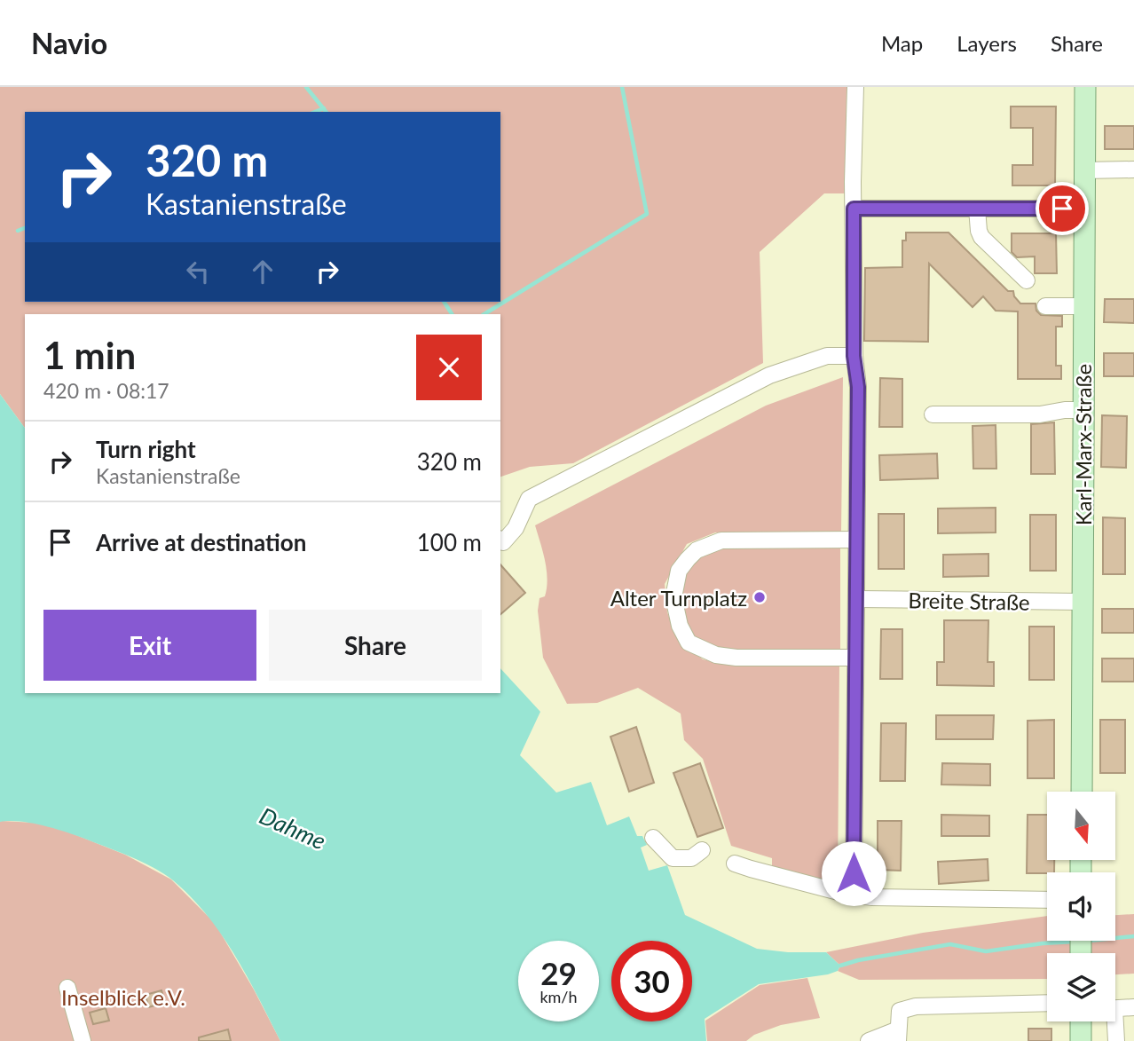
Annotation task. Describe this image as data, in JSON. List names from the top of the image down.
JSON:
{
  "streets": {
    "main road": ["Karl-Marx-Straße"],
    "street": ["Breite Straße"]
  },
  "crossings": [
    ["Karl-Marx-Straße", "Breite Straße"]
  ],
  "water": ["Dahme"],
  "parks": ["Inselblick e.V."],
  "places": ["Alter Turnplatz"],
  "north": "bottom",
  "page": {
    "header": "Navio",
    "nav": ["Map", "Layers", "Share"],
    "turn": ["320 m", "Kastanienstraße"],
    "heading": ["1 min", "420 m · 08:17"],
    "list": [
      {
        "name": "Turn right",
        "note": "Kastanienstraße",
        "value": "320 m"
      },
      {
        "name": "Arrive at destination",
        "value": "100 m"
      }
    ],
    "buttons": ["Exit", "Share"],
    "speed": "29 km/h",
    "limit": "30"
  }
}
